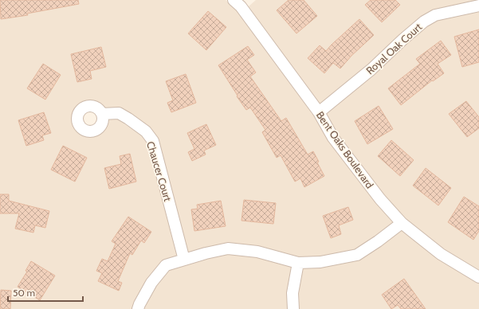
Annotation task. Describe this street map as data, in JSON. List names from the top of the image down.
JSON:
{
  "streets": {
    "street": ["Royal Oak Court", "Bent Oaks Boulevard", "Chaucer Court"]
  },
  "crossings": [
    ["Royal Oak Court", "Bent Oaks Boulevard"]
  ],
  "scale_bar": "50 m"
}
